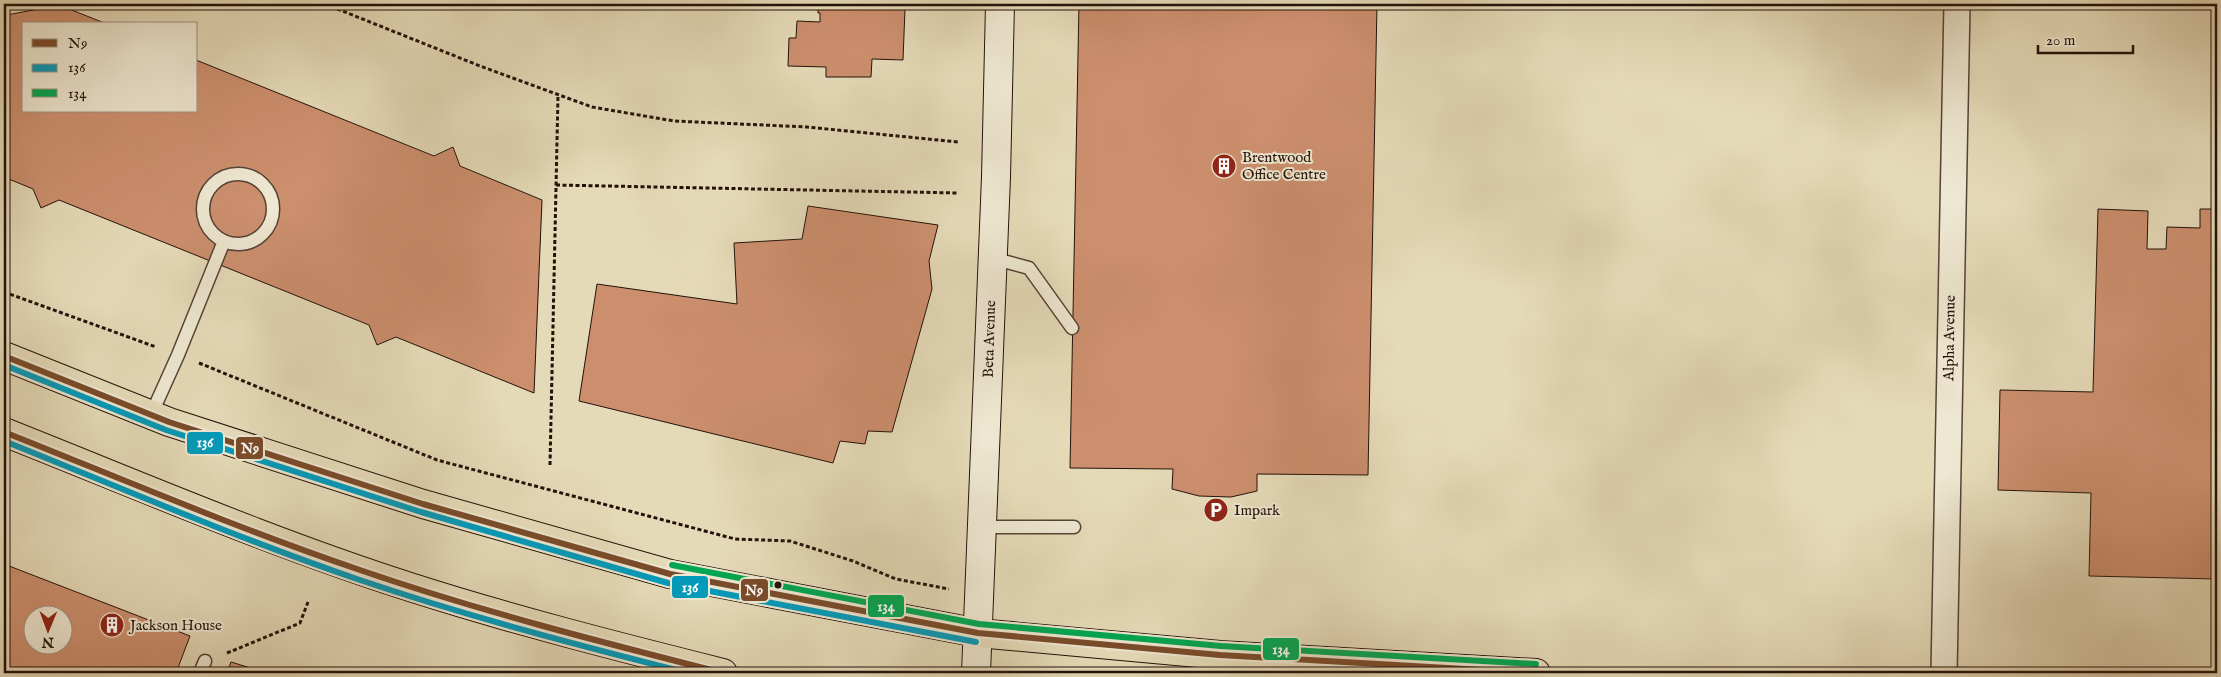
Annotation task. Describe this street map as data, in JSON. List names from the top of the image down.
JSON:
{
  "streets": {
    "street": ["Alpha Avenue", "Beta Avenue"]
  },
  "places": {
    "building": ["Brentwood Office Centre", "Jackson House"],
    "parking": ["Impark"]
  },
  "lines": ["transit line N9", "transit line 136", "transit line 134"],
  "legend": ["N9", "136", "134"],
  "scale_bar": "20 m",
  "north": "bottom"
}
